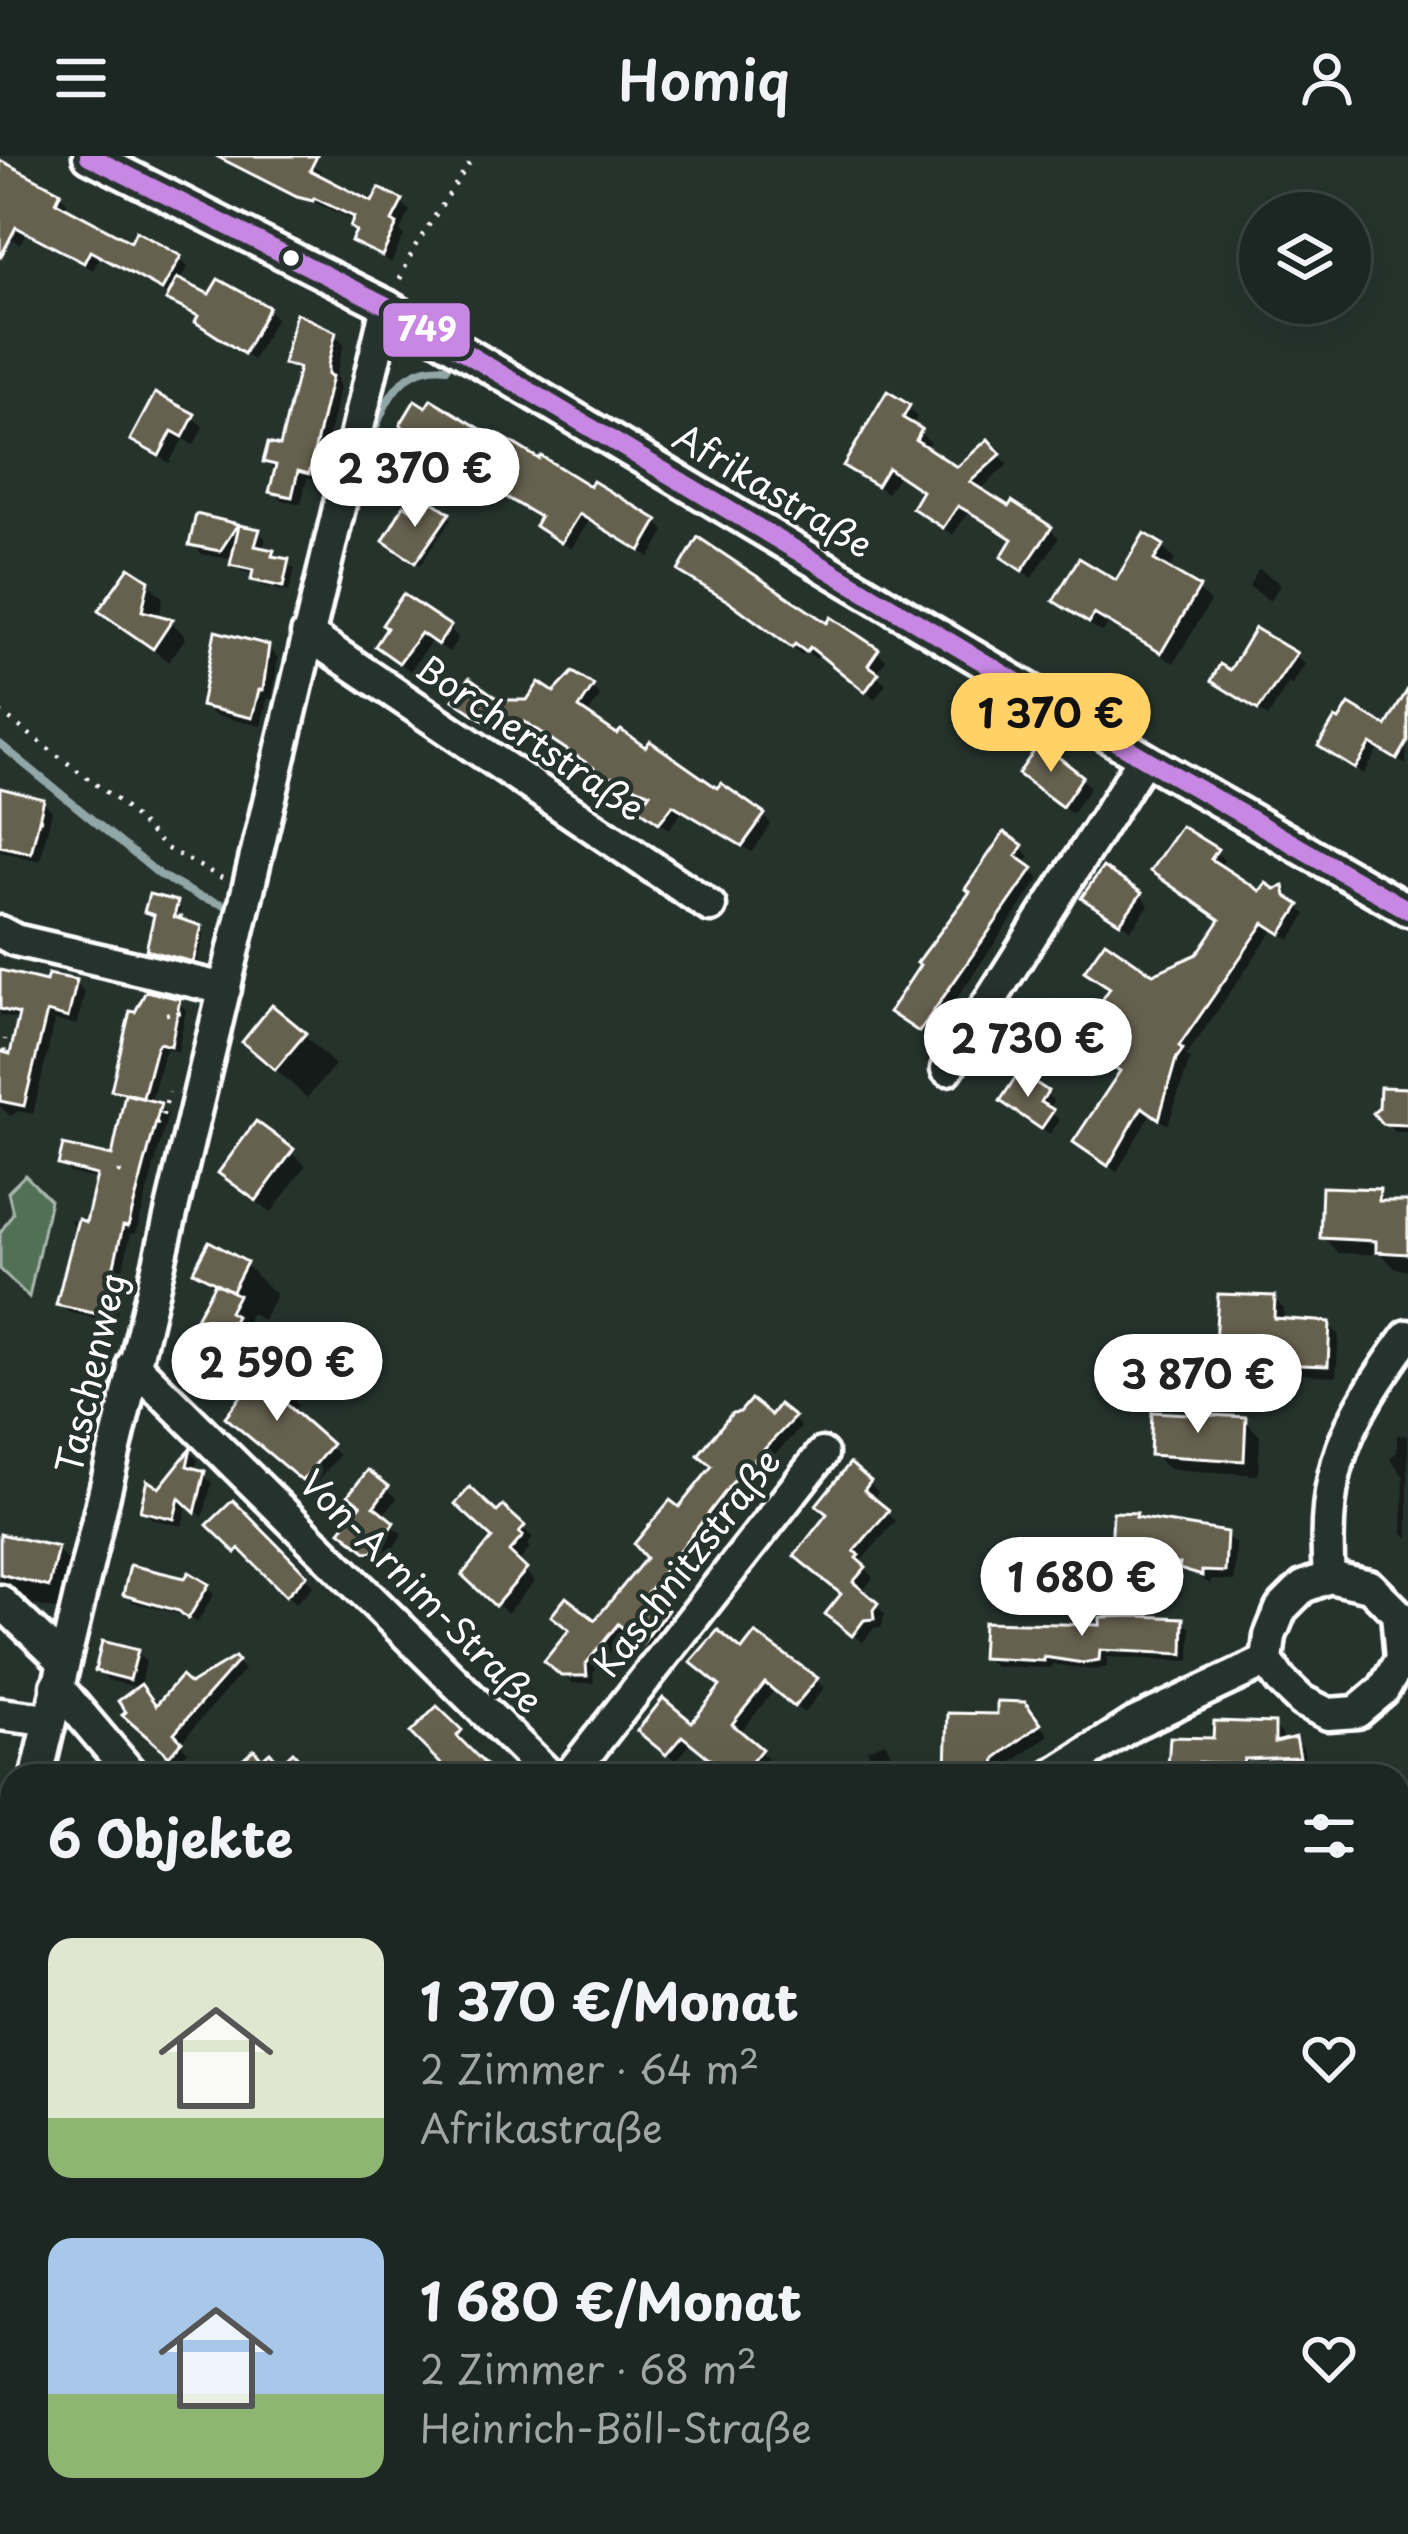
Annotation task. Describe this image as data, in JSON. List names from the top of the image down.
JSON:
{
  "streets": {
    "street": [
      "Afrikastraße",
      "Borchertstraße",
      "Taschenweg",
      "Kaschnitzstraße",
      "Von-Arnim-Straße"
    ]
  },
  "crossings": [
    ["Afrikastraße", "Taschenweg"],
    ["Borchertstraße", "Taschenweg"],
    ["Taschenweg", "Von-Arnim-Straße"]
  ],
  "lines": ["transit line 749"],
  "page": {
    "header": "Homiq",
    "price": [
      "2 370 €",
      "1 370 €",
      "2 730 €",
      "2 590 €",
      "3 870 €",
      "1 680 €"
    ],
    "heading": "6 Objekte",
    "list": [
      {
        "name": "1 370 €/Monat",
        "note": "2 Zimmer · 64 m² · Afrikastraße"
      },
      {
        "name": "1 680 €/Monat",
        "note": "2 Zimmer · 68 m² · Heinrich-Böll-Straße"
      }
    ]
  }
}
